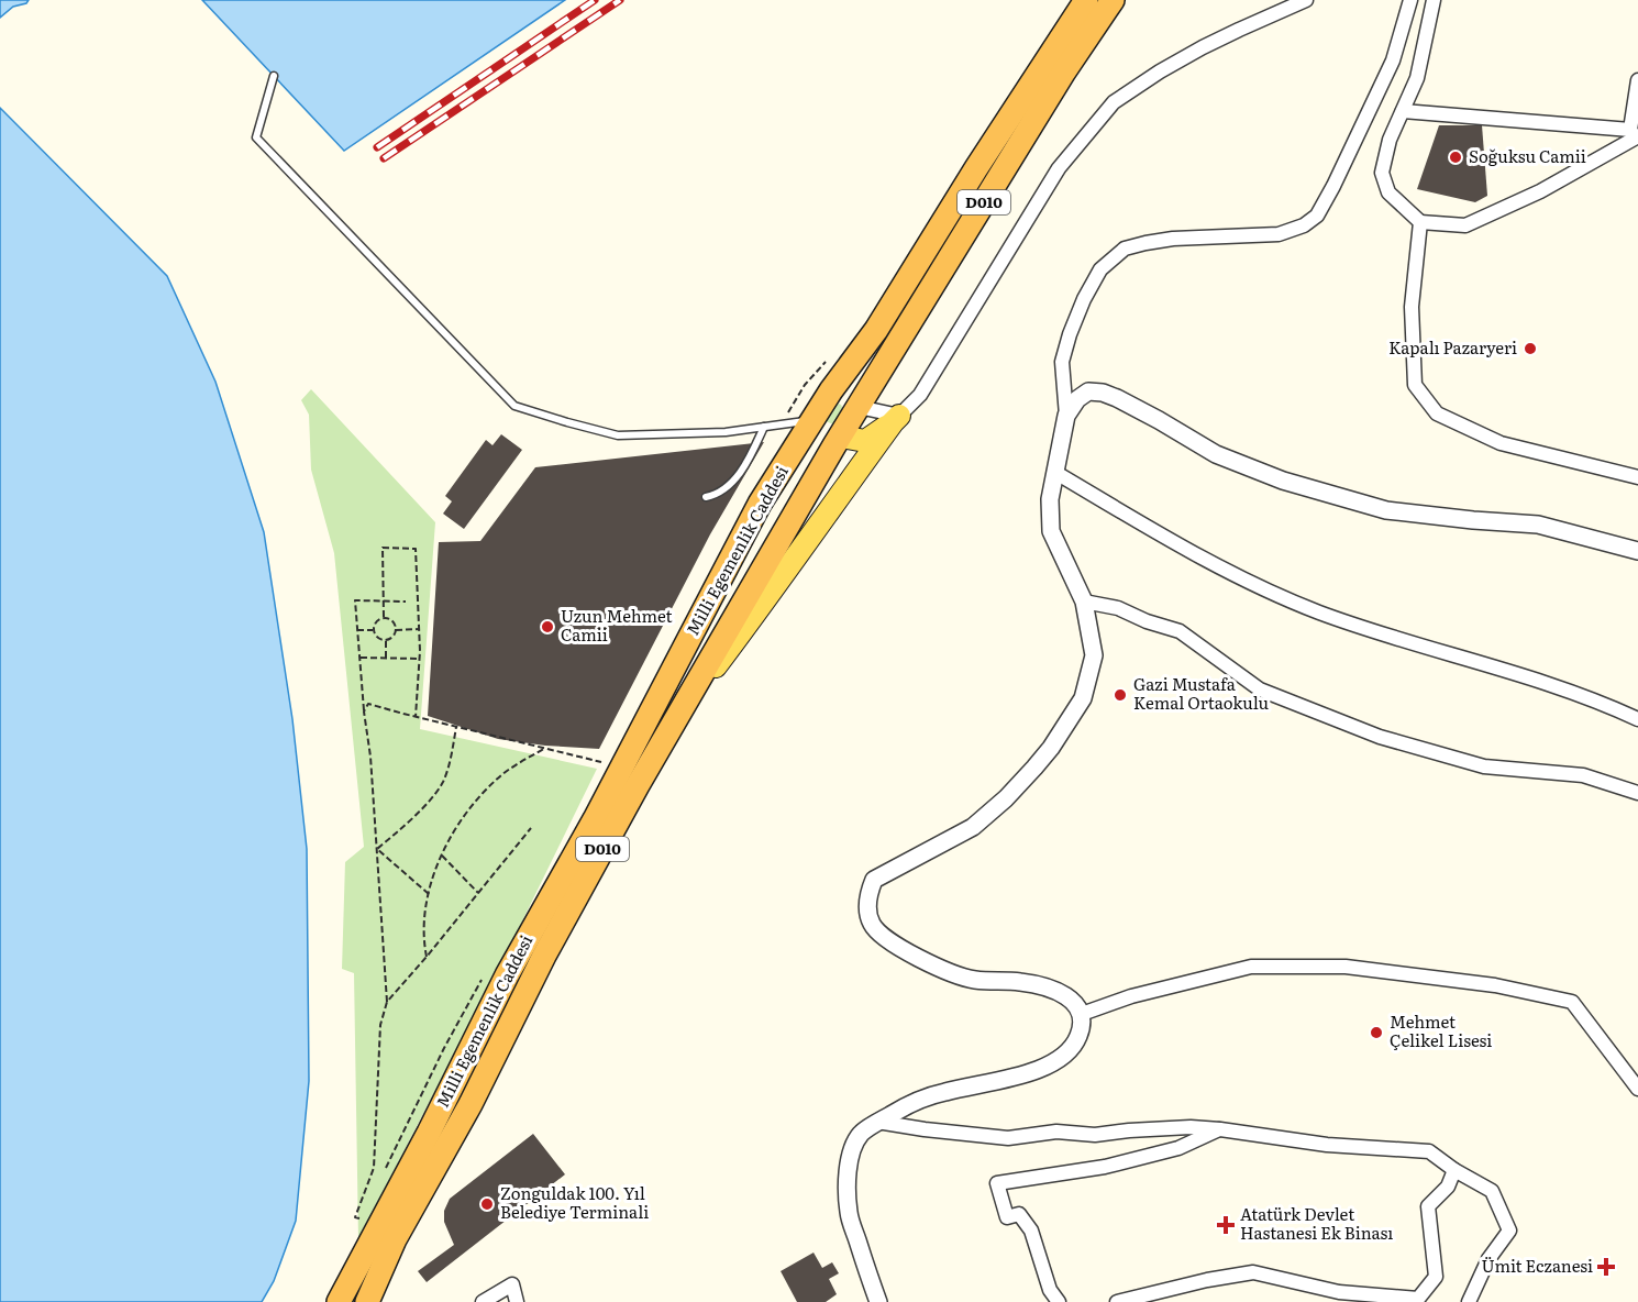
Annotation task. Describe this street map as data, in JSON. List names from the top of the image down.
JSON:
{
  "streets": {
    "highway": ["D010", "Milli Egemenlik Caddesi"]
  },
  "places": {
    "other": [
      "Soğuksu Camii",
      "Kapalı Pazaryeri",
      "Uzun Mehmet Camii",
      "Gazi Mustafa Kemal Ortaokulu",
      "Mehmet Çelikel Lisesi",
      "Zonguldak 100. Yıl Belediye Terminali"
    ],
    "health": ["Atatürk Devlet Hastanesi Ek Binası", "Ümit Eczanesi"]
  }
}
